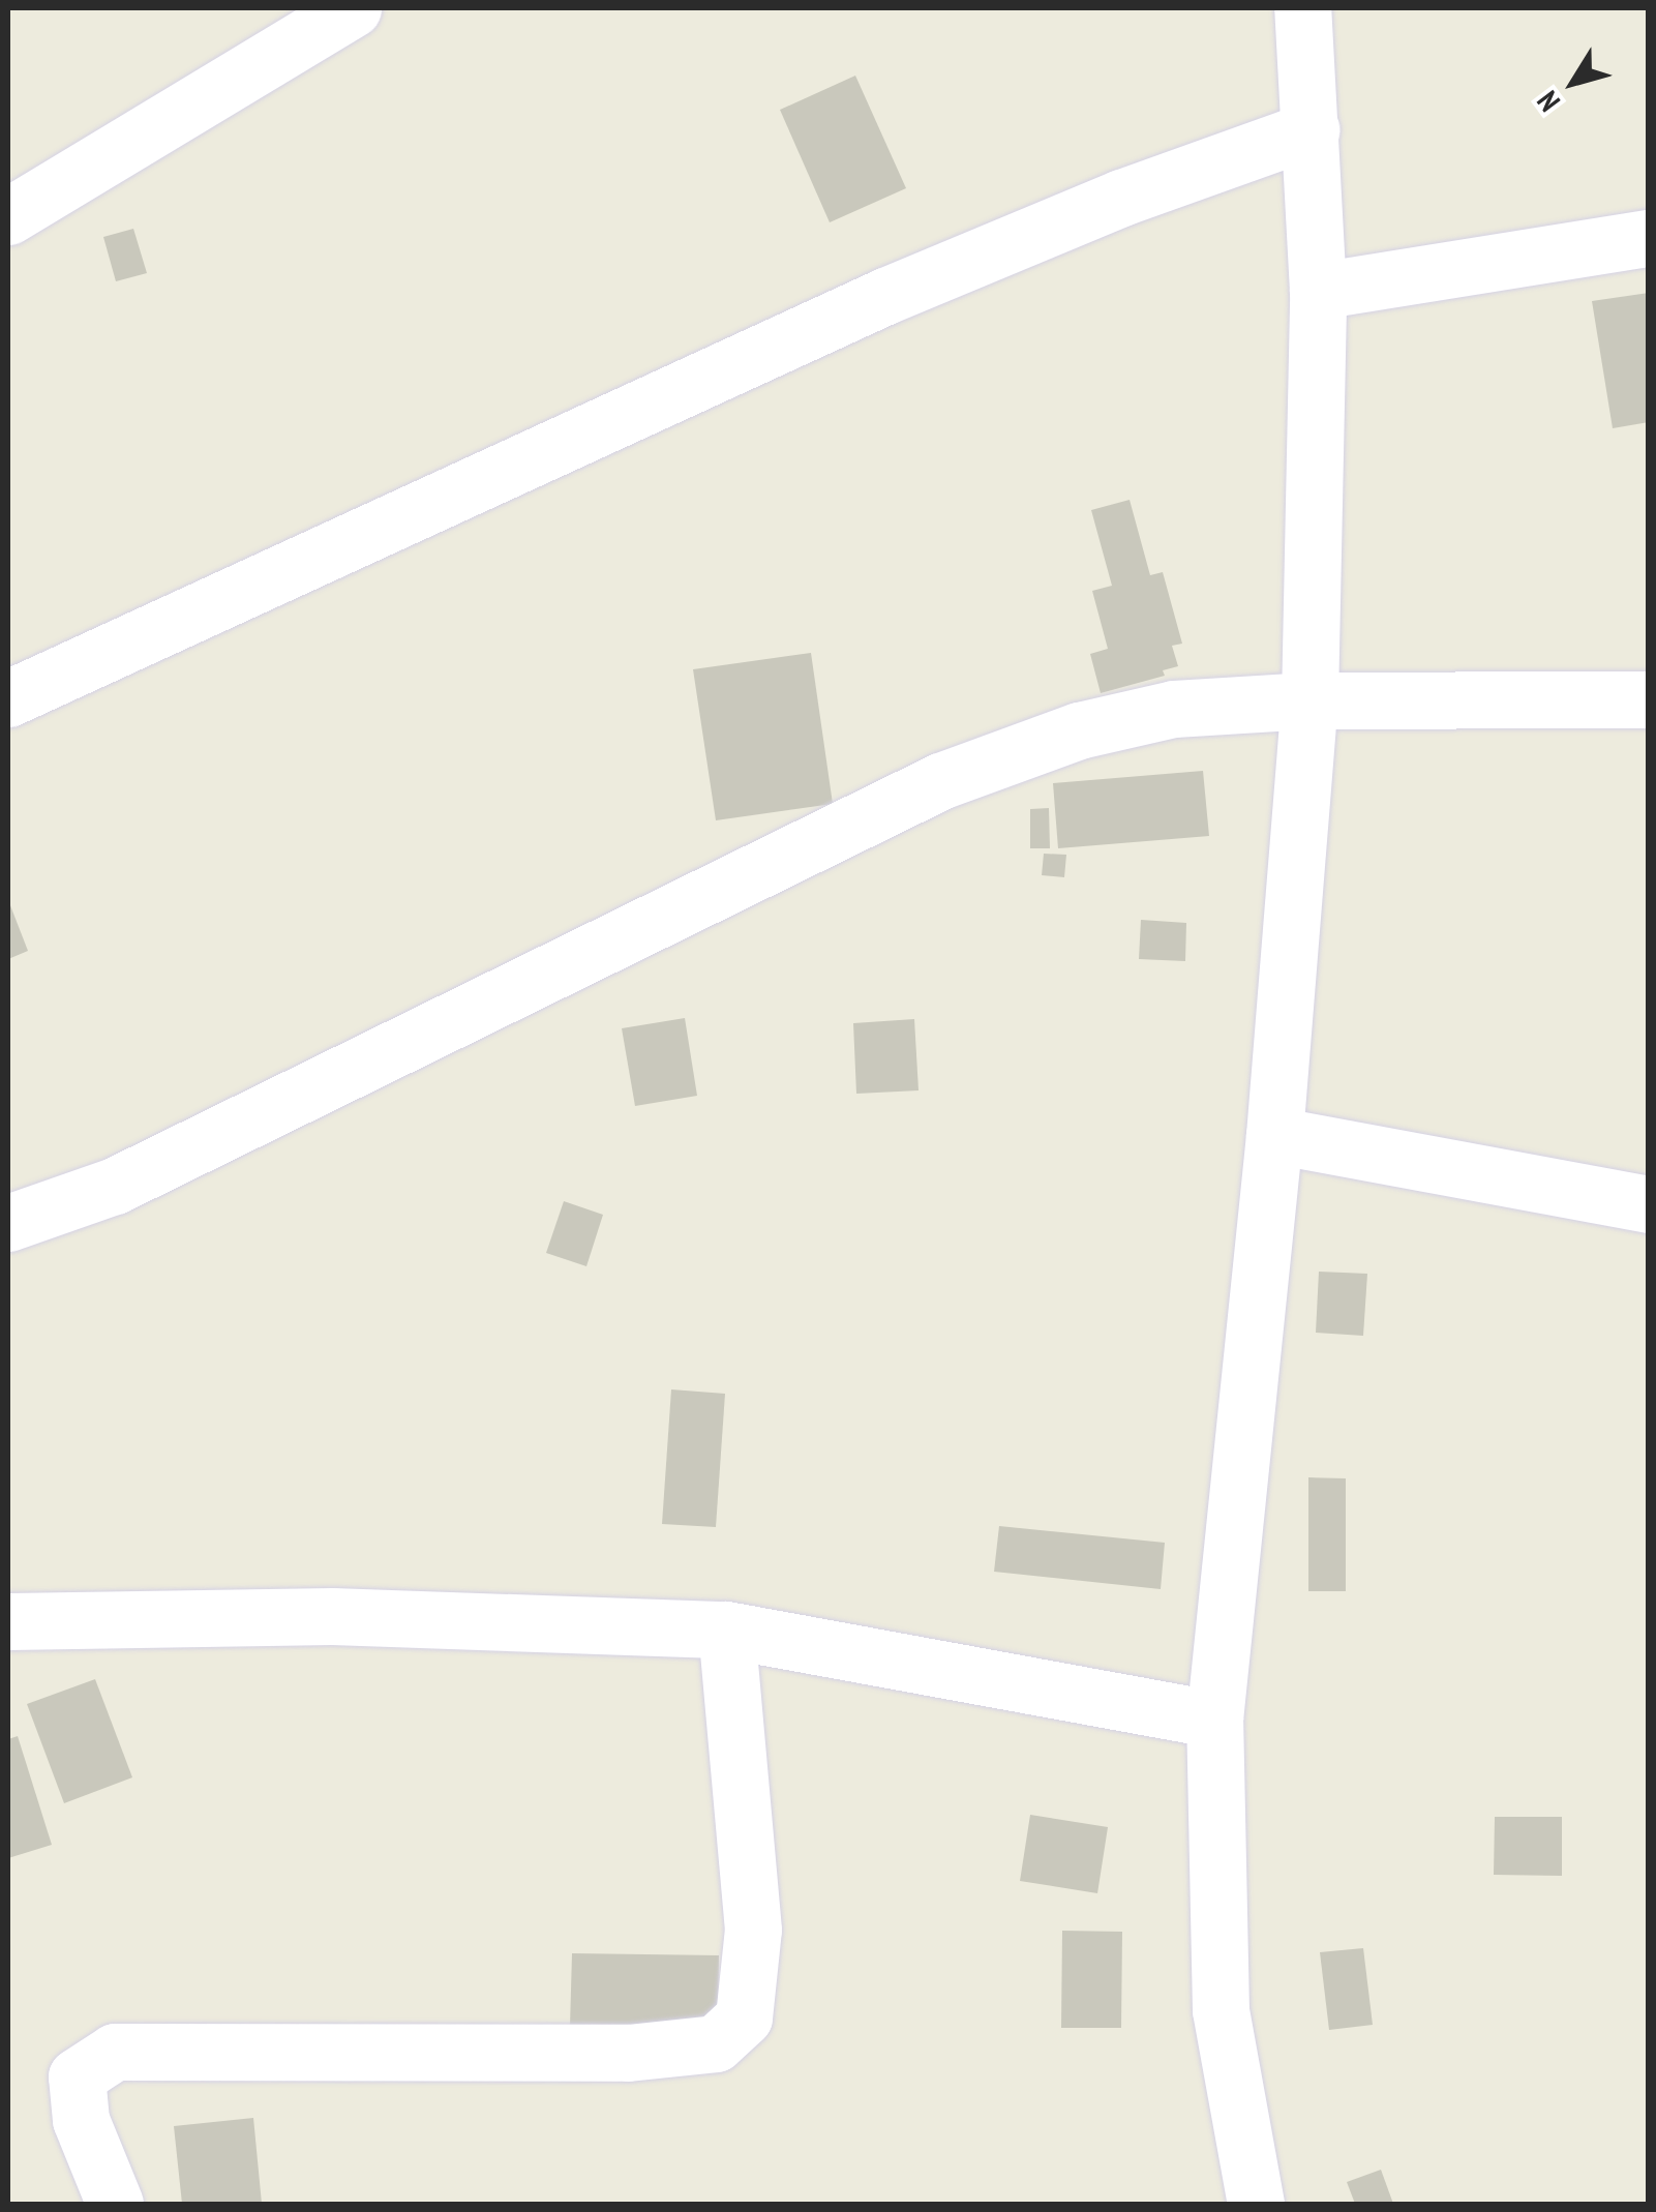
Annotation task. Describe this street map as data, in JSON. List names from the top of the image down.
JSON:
{
  "north": "bottom left"
}
